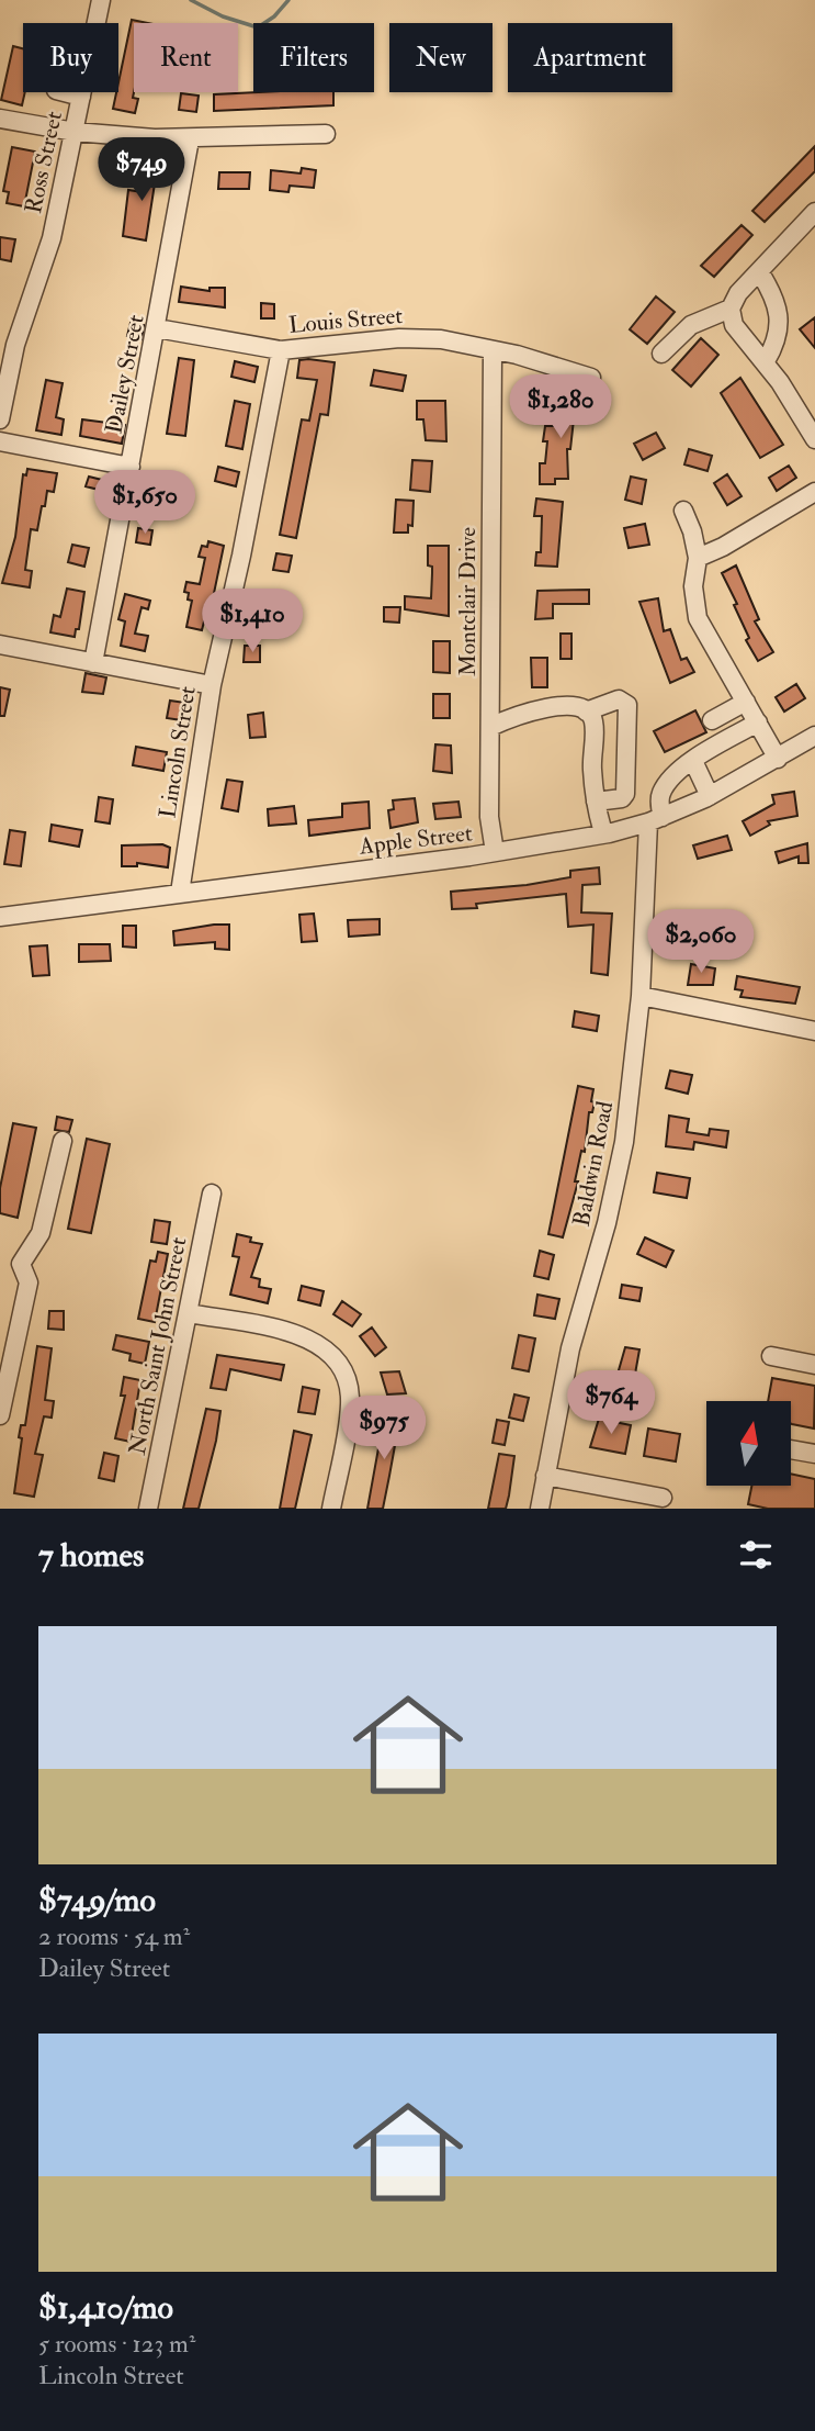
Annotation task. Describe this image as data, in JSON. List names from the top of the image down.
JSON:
{
  "streets": {
    "street": [
      "Ross Street",
      "Louis Street",
      "Dailey Street",
      "Montclair Drive",
      "Lincoln Street",
      "Apple Street",
      "Baldwin Road",
      "North Saint John Street"
    ]
  },
  "crossings": [
    ["Louis Street", "Dailey Street"],
    ["Louis Street", "Montclair Drive"],
    ["Louis Street", "Lincoln Street"],
    ["Montclair Drive", "Apple Street"],
    ["Lincoln Street", "Apple Street"],
    ["Apple Street", "Baldwin Road"]
  ],
  "north": "top",
  "page": {
    "chip": [
      "Buy",
      "Rent",
      "Filters",
      "New",
      "Apartment"
    ],
    "price": [
      "$749",
      "$1,280",
      "$1,650",
      "$1,410",
      "$2,060",
      "$764",
      "$975"
    ],
    "heading": "7 homes",
    "list": [
      {
        "name": "$749/mo",
        "note": "2 rooms · 54 m² · Dailey Street"
      },
      {
        "name": "$1,410/mo",
        "note": "5 rooms · 123 m² · Lincoln Street"
      }
    ]
  }
}
